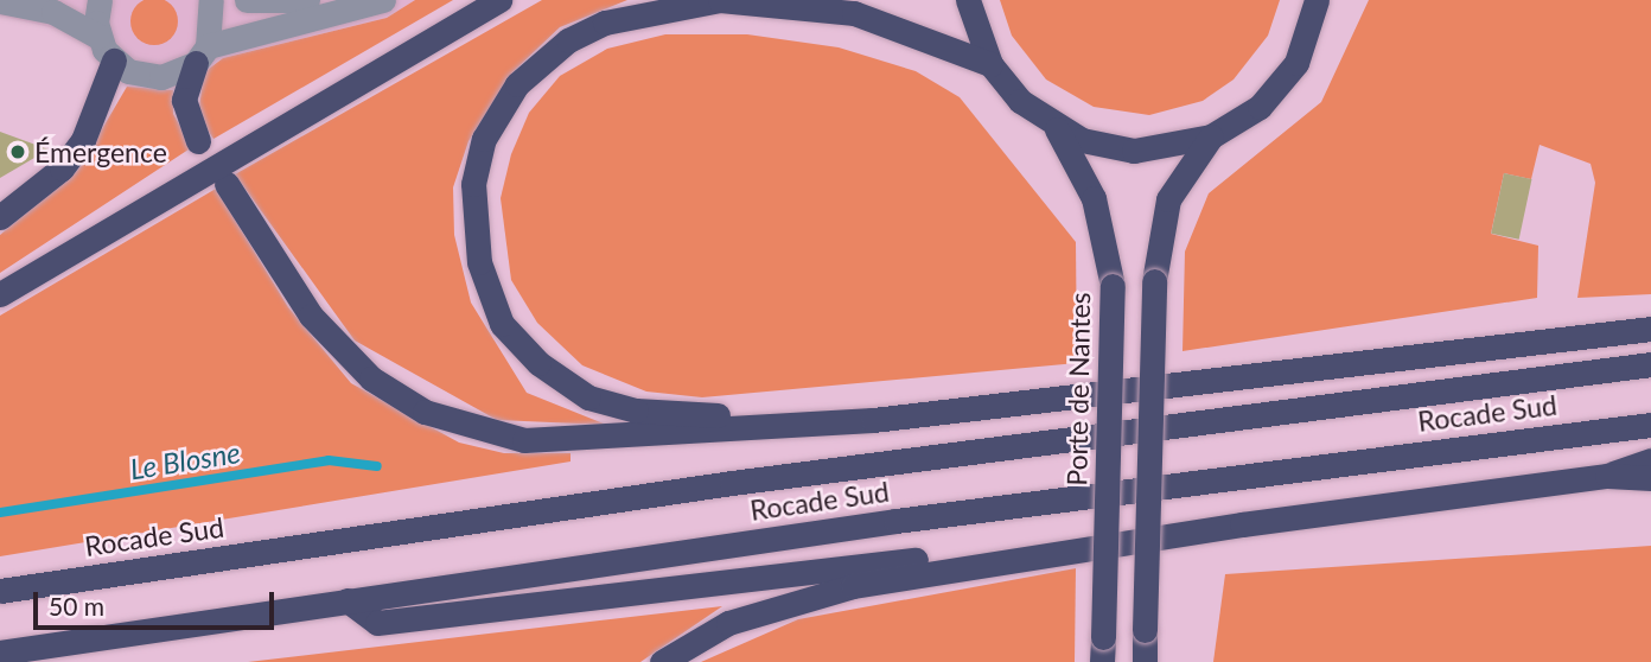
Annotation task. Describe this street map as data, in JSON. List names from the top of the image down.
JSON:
{
  "streets": {
    "highway": ["Porte de Nantes", "Rocade Sud"]
  },
  "water": ["Le Blosne"],
  "places": ["Émergence"],
  "scale_bar": "50 m"
}
